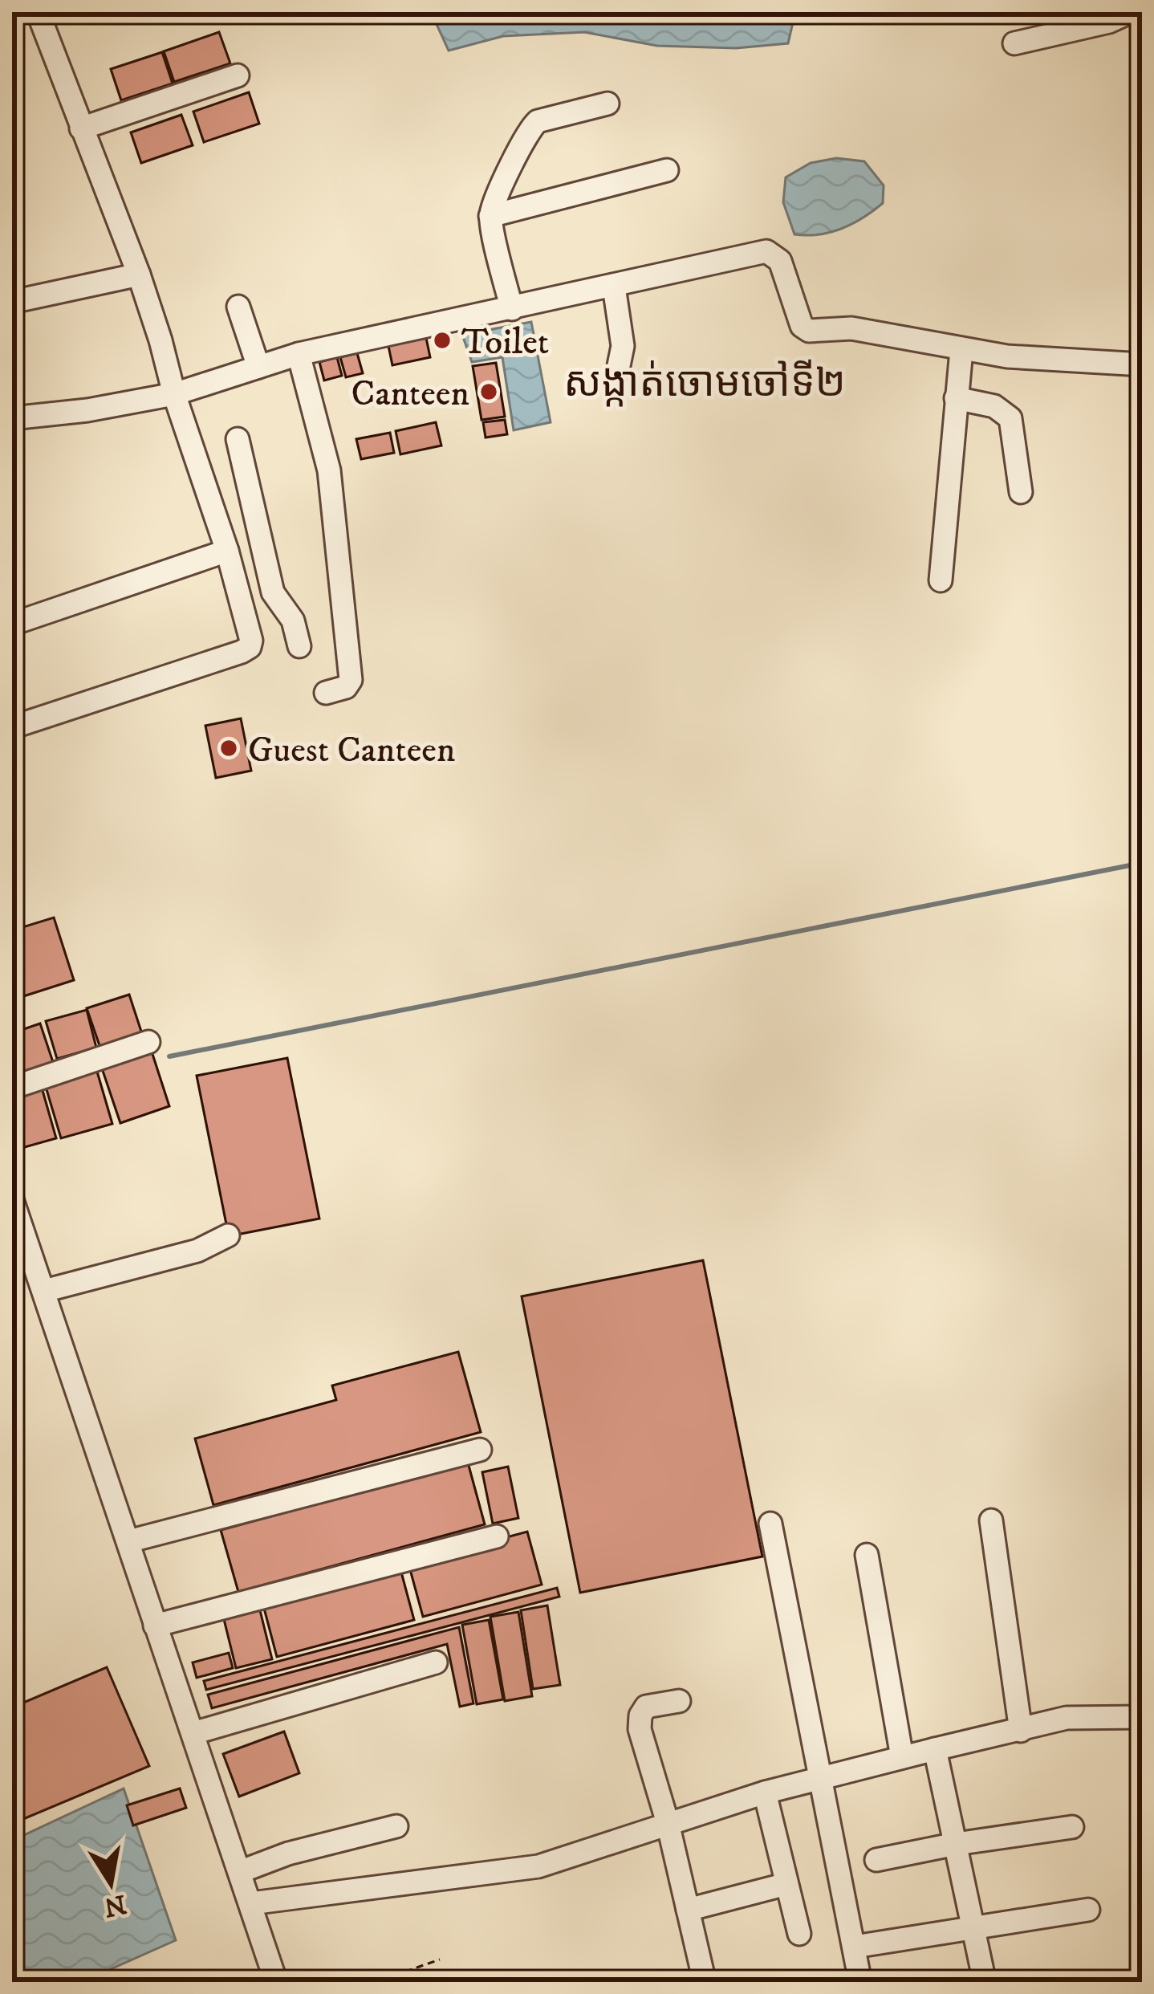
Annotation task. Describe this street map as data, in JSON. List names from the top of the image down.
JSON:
{
  "districts": ["សង្កាត់ចោមចៅទី២"],
  "places": ["Toilet", "Canteen", "Guest Canteen"],
  "north": "bottom"
}
